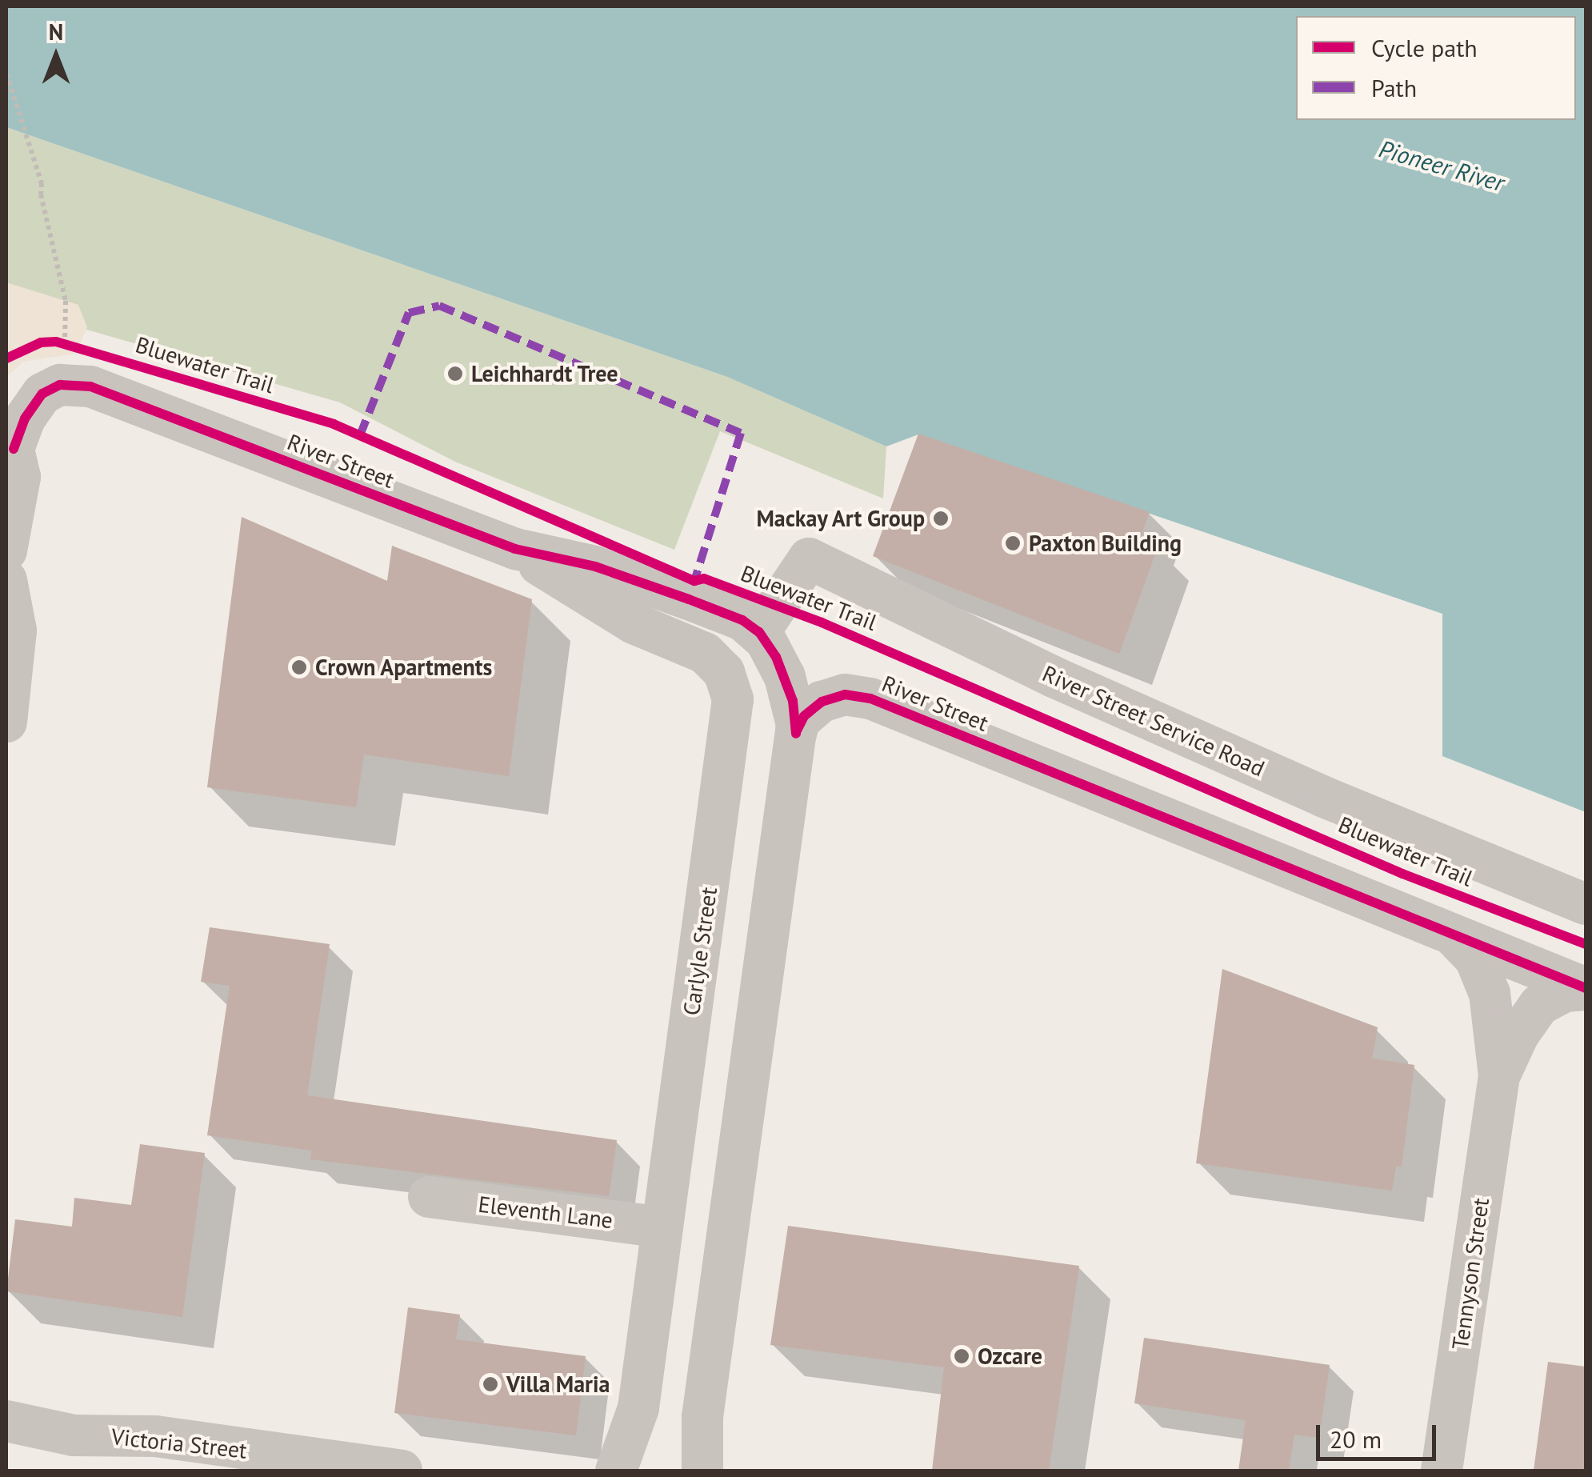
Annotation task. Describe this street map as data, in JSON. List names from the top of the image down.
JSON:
{
  "streets": {
    "street": [
      "River Street",
      "River Street Service Road",
      "Carlyle Street",
      "Eleventh Lane",
      "Tennyson Street",
      "Victoria Street"
    ],
    "cycle path": ["Bluewater Trail"]
  },
  "crossings": [
    ["River Street", "River Street Service Road"],
    ["River Street", "Carlyle Street"],
    ["River Street", "Tennyson Street"],
    ["Carlyle Street", "Eleventh Lane"]
  ],
  "water": ["Pioneer River"],
  "places": [
    "Leichhardt Tree",
    "Mackay Art Group",
    "Paxton Building",
    "Crown Apartments",
    "Ozcare",
    "Villa Maria"
  ],
  "legend": ["Cycle path", "Path"],
  "scale_bar": "20 m",
  "north": "top"
}
